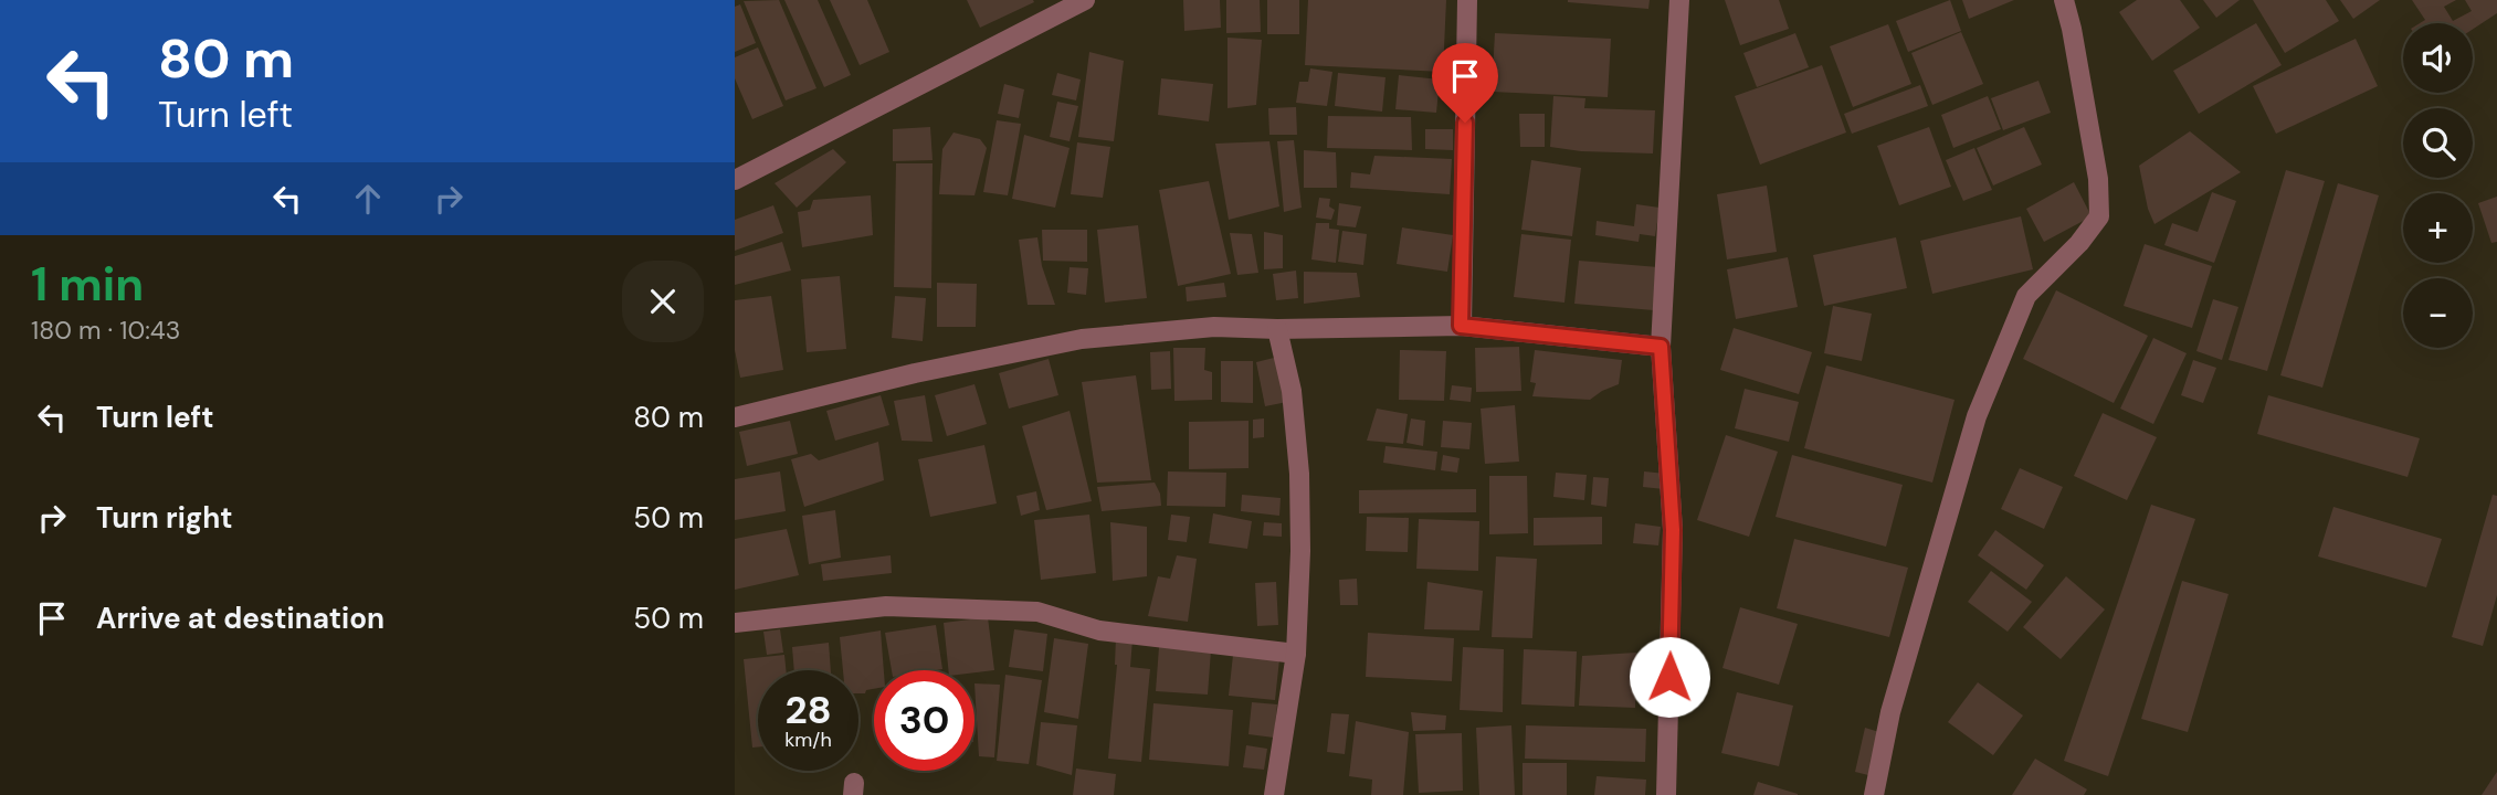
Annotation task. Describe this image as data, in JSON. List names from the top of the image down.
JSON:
{
  "page": {
    "turn": ["80 m", "Turn left"],
    "map_buttons": ["+", "−"],
    "heading": ["1 min", "180 m · 10:43"],
    "list": [
      {
        "name": "Turn left",
        "value": "80 m"
      },
      {
        "name": "Turn right",
        "value": "50 m"
      },
      {
        "name": "Arrive at destination",
        "value": "50 m"
      }
    ],
    "speed": "28 km/h",
    "limit": "30"
  }
}
